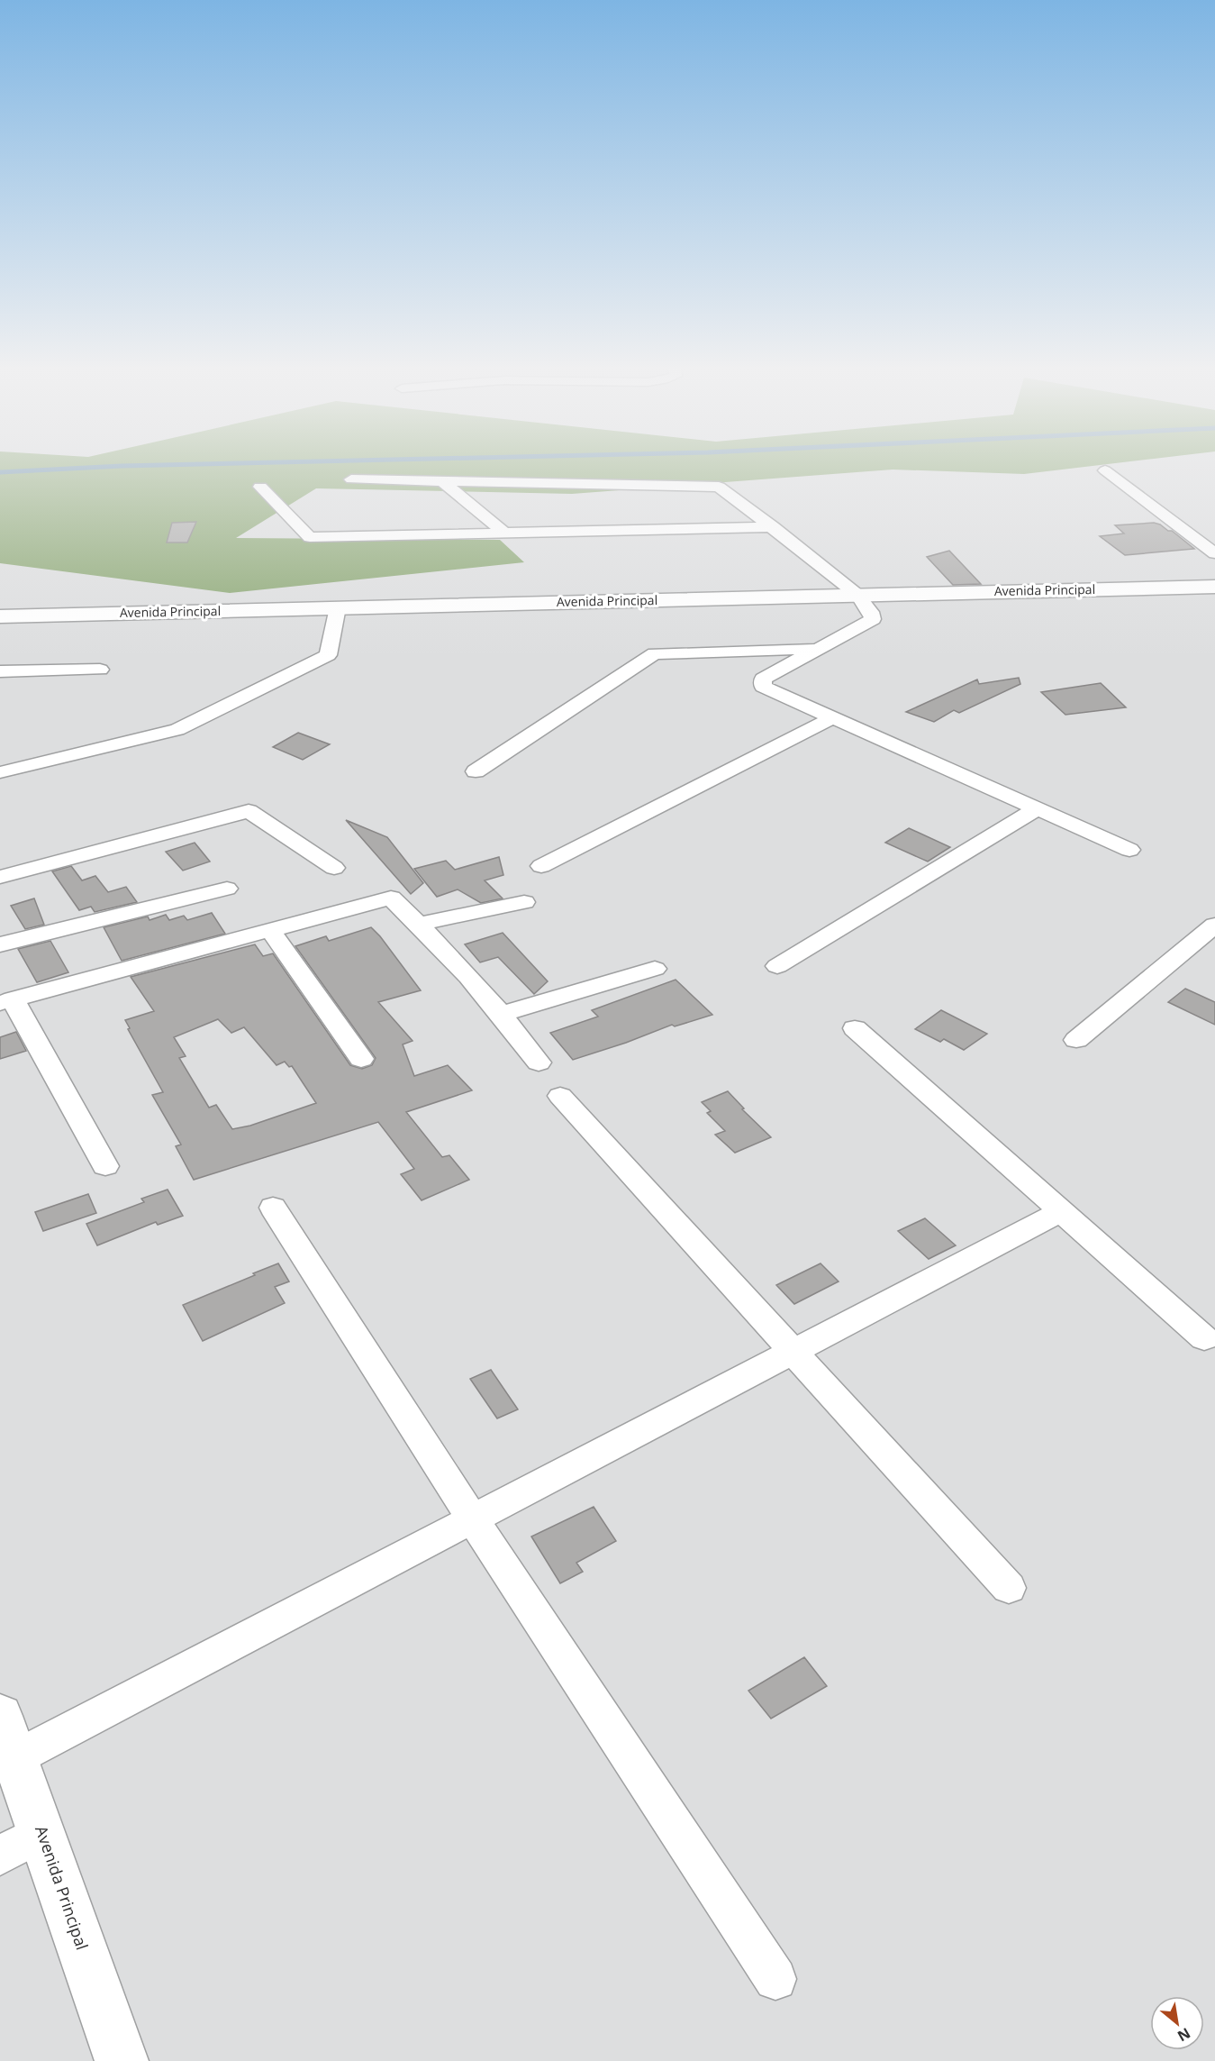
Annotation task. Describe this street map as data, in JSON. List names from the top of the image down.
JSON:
{
  "streets": {
    "street": ["Avenida Principal"]
  },
  "north": "bottom right"
}
